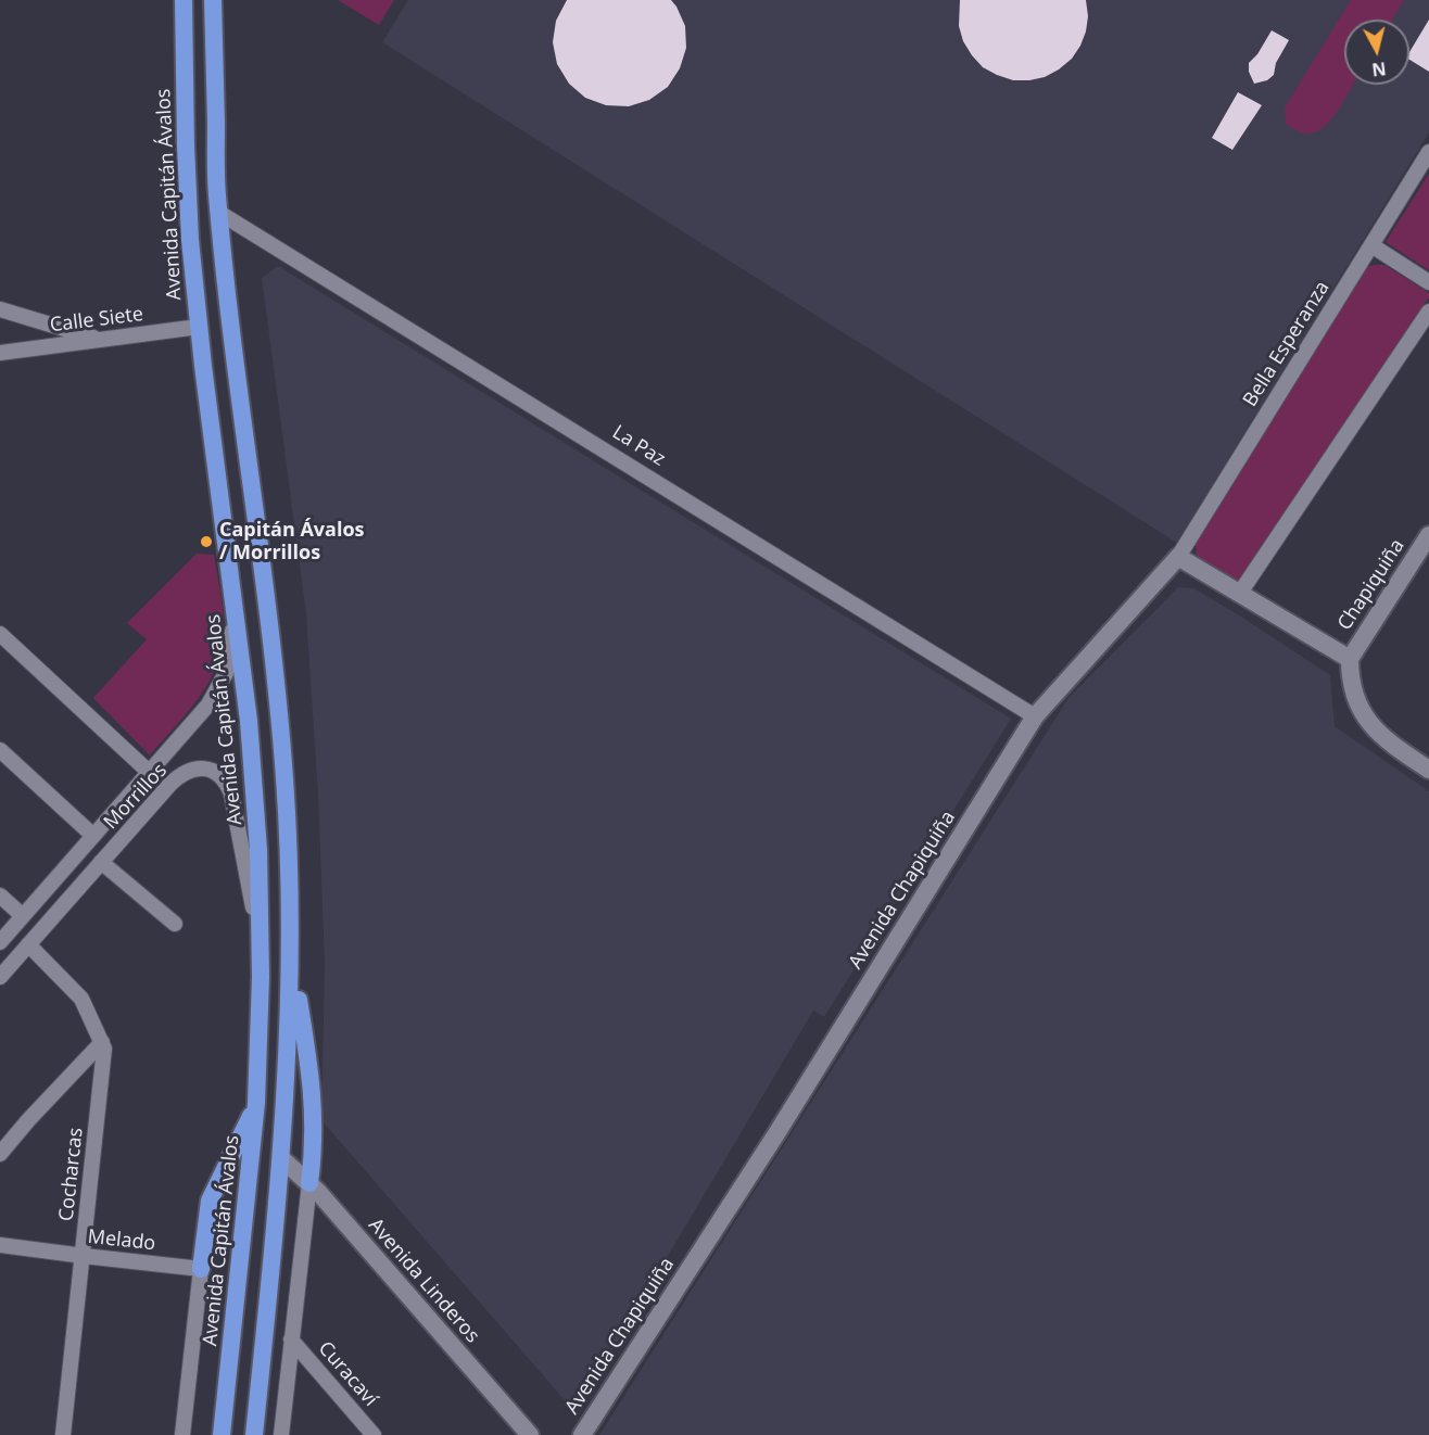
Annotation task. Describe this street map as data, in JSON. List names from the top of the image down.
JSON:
{
  "streets": {
    "highway": ["Avenida Capitán Ávalos"],
    "street": [
      "Calle Siete",
      "Bella Esperanza",
      "La Paz",
      "Chapiquiña",
      "Morrillos",
      "Avenida Chapiquiña",
      "Cocharcas",
      "Melado",
      "Avenida Linderos",
      "Curacaví"
    ]
  },
  "crossings": [
    ["Avenida Capitán Ávalos", "Calle Siete"],
    ["Avenida Capitán Ávalos", "Morrillos"],
    ["Avenida Capitán Ávalos", "Melado"],
    ["Bella Esperanza", "Avenida Chapiquiña"],
    ["La Paz", "Avenida Chapiquiña"],
    ["Morrillos", "Cocharcas"],
    ["Cocharcas", "Melado"]
  ],
  "places": ["Capitán Ávalos / Morrillos"],
  "north": "bottom"
}
